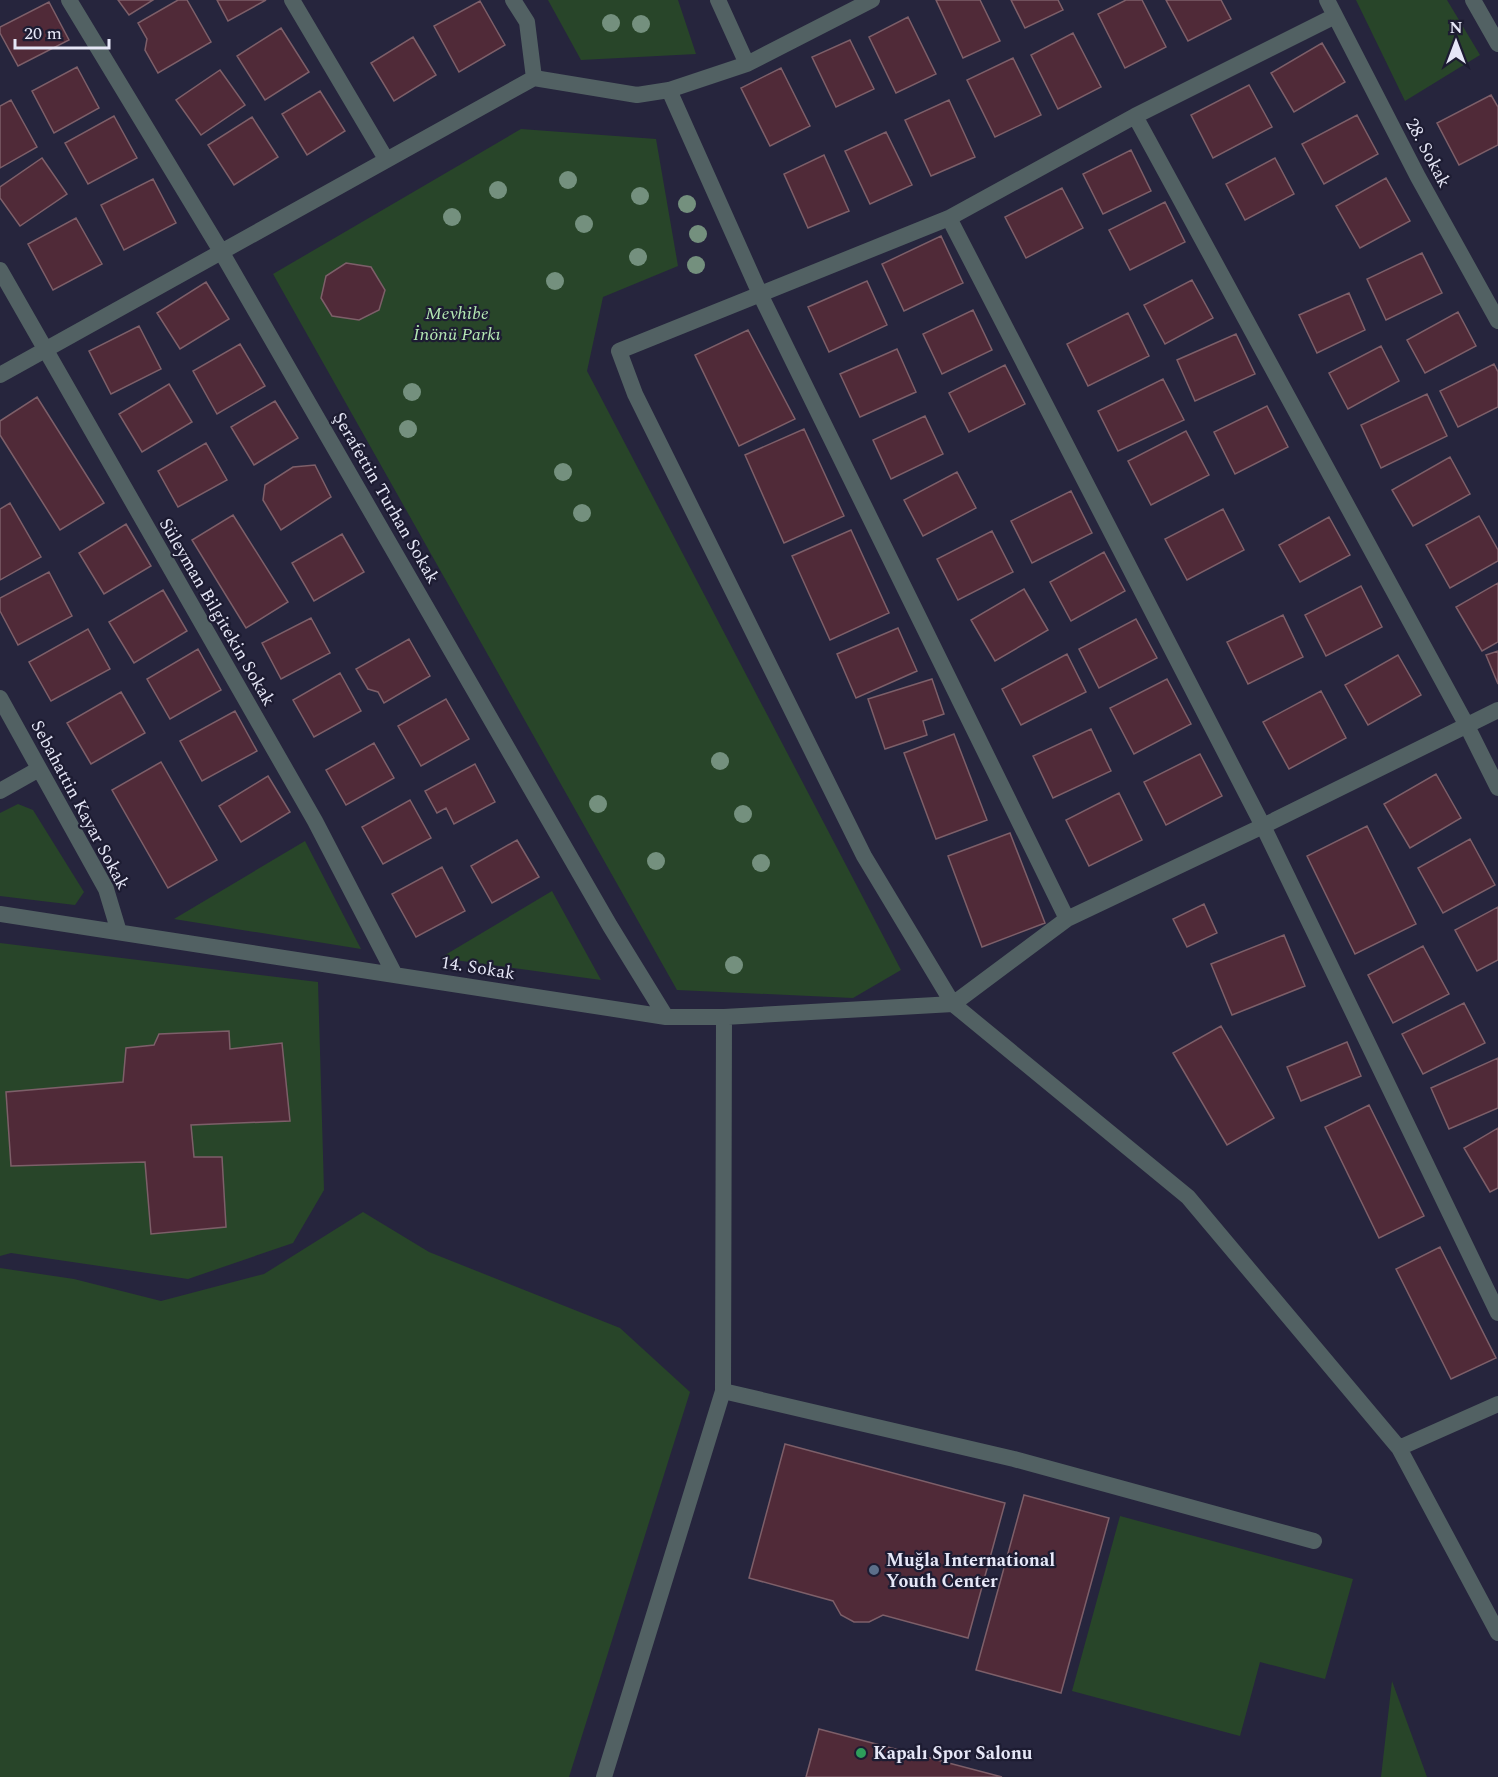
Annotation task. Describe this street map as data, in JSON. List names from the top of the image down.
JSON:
{
  "streets": {
    "street": [
      "28. Sokak",
      "Şerafettin Turhan Sokak",
      "Süleyman Bilgitekin Sokak",
      "Sebahattin Kayar Sokak",
      "14. Sokak"
    ]
  },
  "crossings": [
    ["Şerafettin Turhan Sokak", "14. Sokak"],
    ["Süleyman Bilgitekin Sokak", "14. Sokak"],
    ["Sebahattin Kayar Sokak", "14. Sokak"]
  ],
  "parks": ["Mevhibe İnönü Parkı"],
  "places": ["Muğla International Youth Center", "Kapalı Spor Salonu"],
  "scale_bar": "20 m",
  "north": "top"
}
